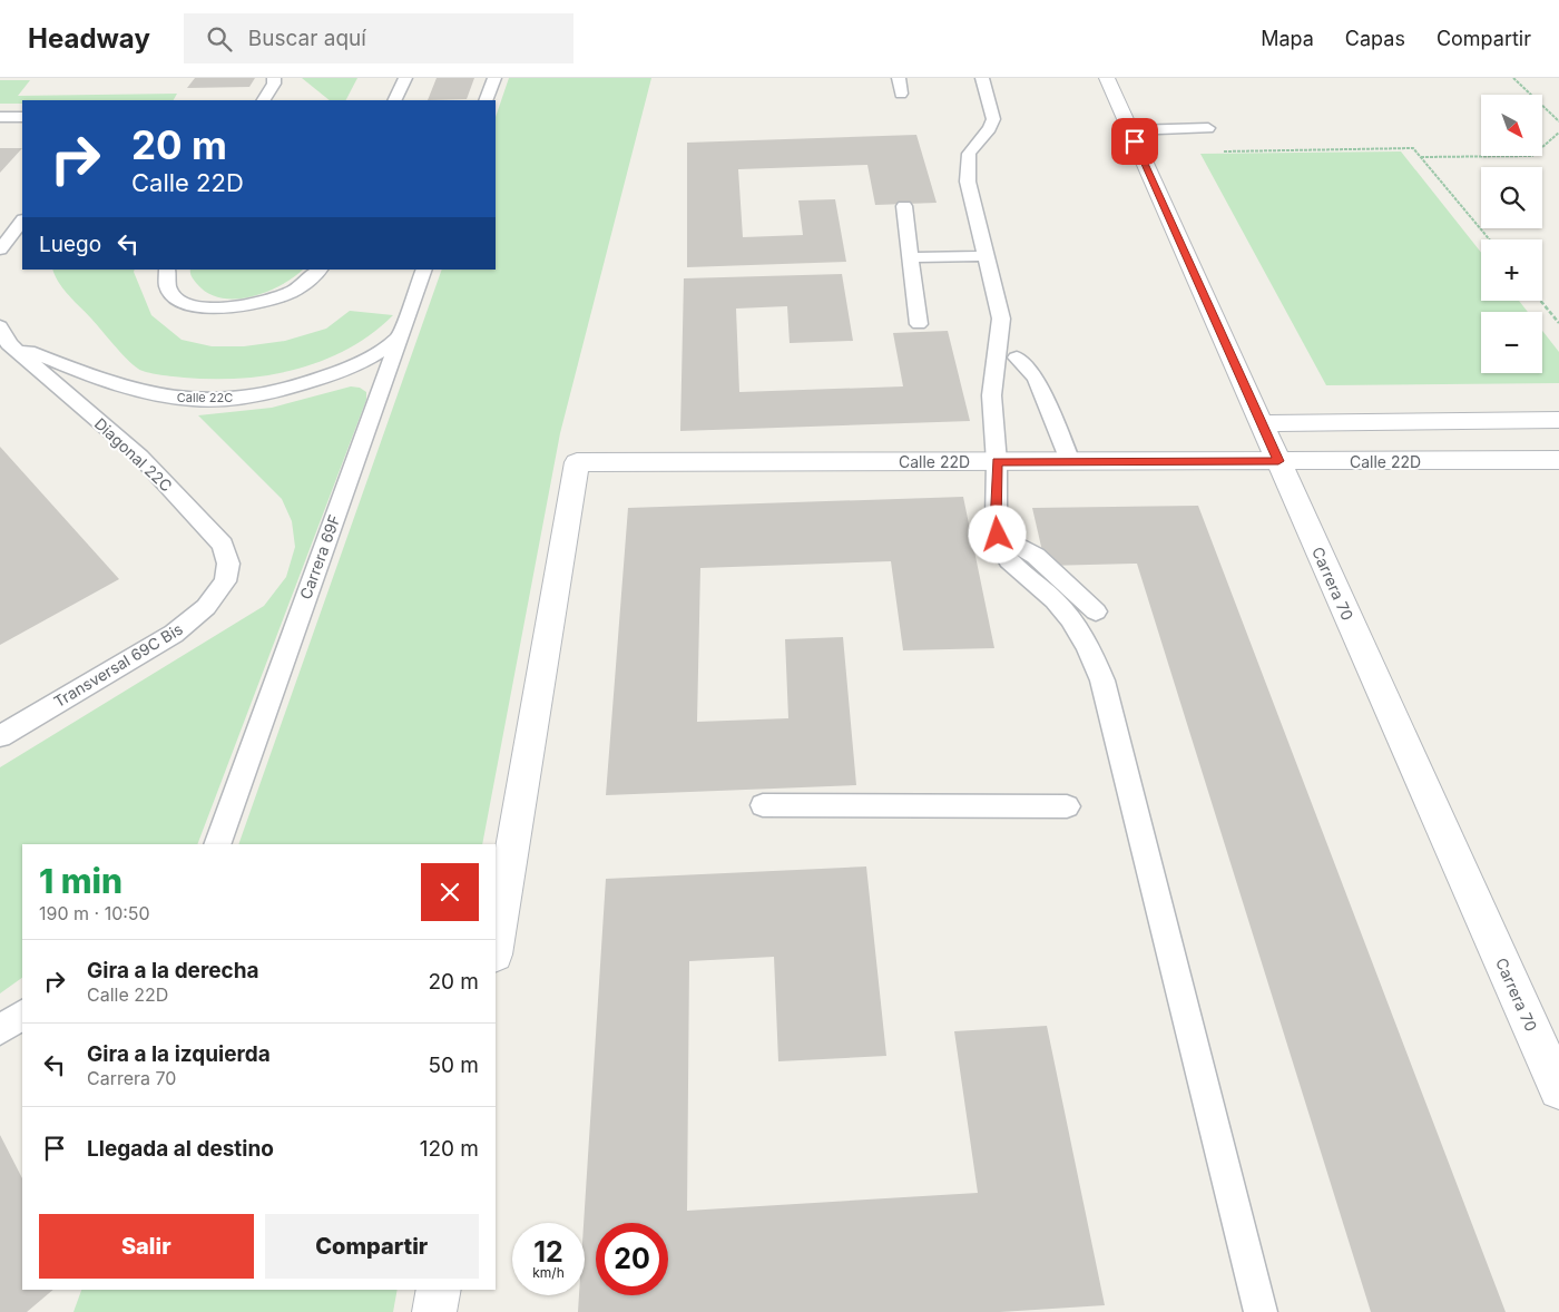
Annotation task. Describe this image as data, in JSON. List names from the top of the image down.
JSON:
{
  "streets": {
    "street": ["Calle 22D", "Carrera 70"],
    "lane": [
      "Calle 22C",
      "Diagonal 22C",
      "Carrera 69F",
      "Transversal 69C Bis"
    ]
  },
  "crossings": [
    ["Calle 22C", "Diagonal 22C"],
    ["Calle 22C", "Carrera 69F"],
    ["Diagonal 22C", "Transversal 69C Bis"],
    ["Calle 22D", "Carrera 70"]
  ],
  "north": "bottom right",
  "page": {
    "header": "Headway",
    "search": "Buscar aquí",
    "nav": ["Mapa", "Capas", "Compartir"],
    "map_buttons": ["+", "−"],
    "turn": ["20 m", "Calle 22D"],
    "then": "Luego",
    "heading": ["1 min", "190 m · 10:50"],
    "list": [
      {
        "name": "Gira a la derecha",
        "note": "Calle 22D",
        "value": "20 m"
      },
      {
        "name": "Gira a la izquierda",
        "note": "Carrera 70",
        "value": "50 m"
      },
      {
        "name": "Llegada al destino",
        "value": "120 m"
      }
    ],
    "buttons": ["Salir", "Compartir"],
    "speed": "12 km/h",
    "limit": "20"
  }
}
